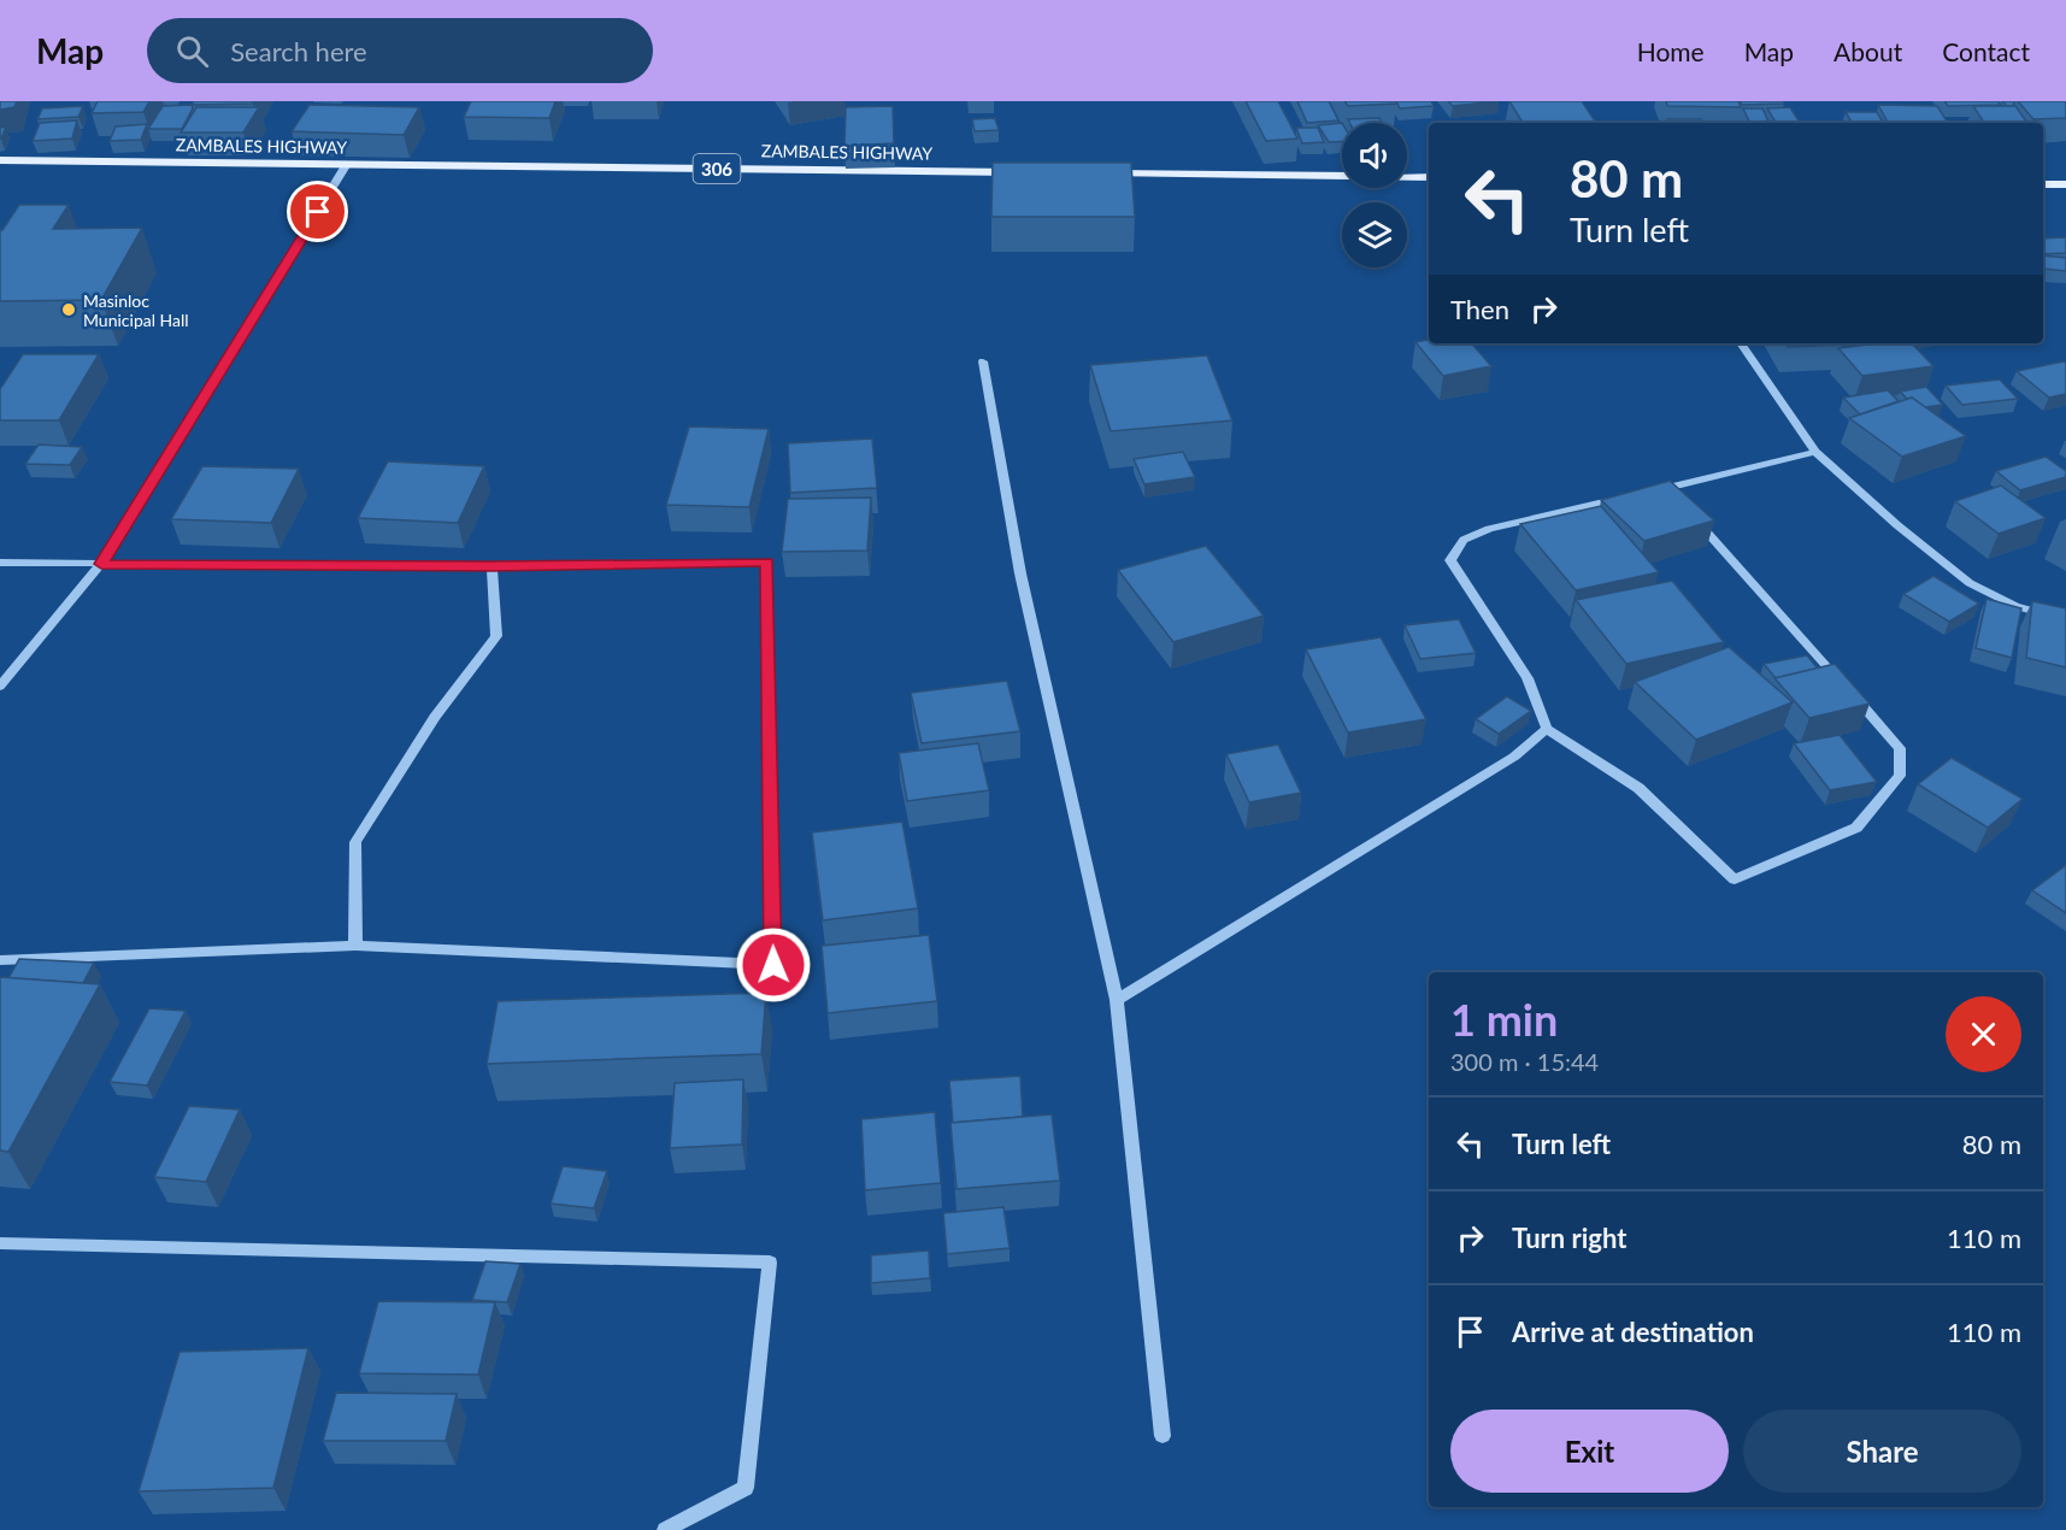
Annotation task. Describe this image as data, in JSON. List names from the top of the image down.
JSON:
{
  "streets": {
    "main road": ["ZAMBALES HIGHWAY", "306"]
  },
  "places": ["Masinloc Municipal Hall"],
  "page": {
    "header": "Map",
    "search": "Search here",
    "nav": [
      "Home",
      "Map",
      "About",
      "Contact"
    ],
    "turn": ["80 m", "Turn left"],
    "then": "Then",
    "heading": ["1 min", "300 m · 15:44"],
    "list": [
      {
        "name": "Turn left",
        "value": "80 m"
      },
      {
        "name": "Turn right",
        "value": "110 m"
      },
      {
        "name": "Arrive at destination",
        "value": "110 m"
      }
    ],
    "buttons": ["Exit", "Share"]
  }
}
